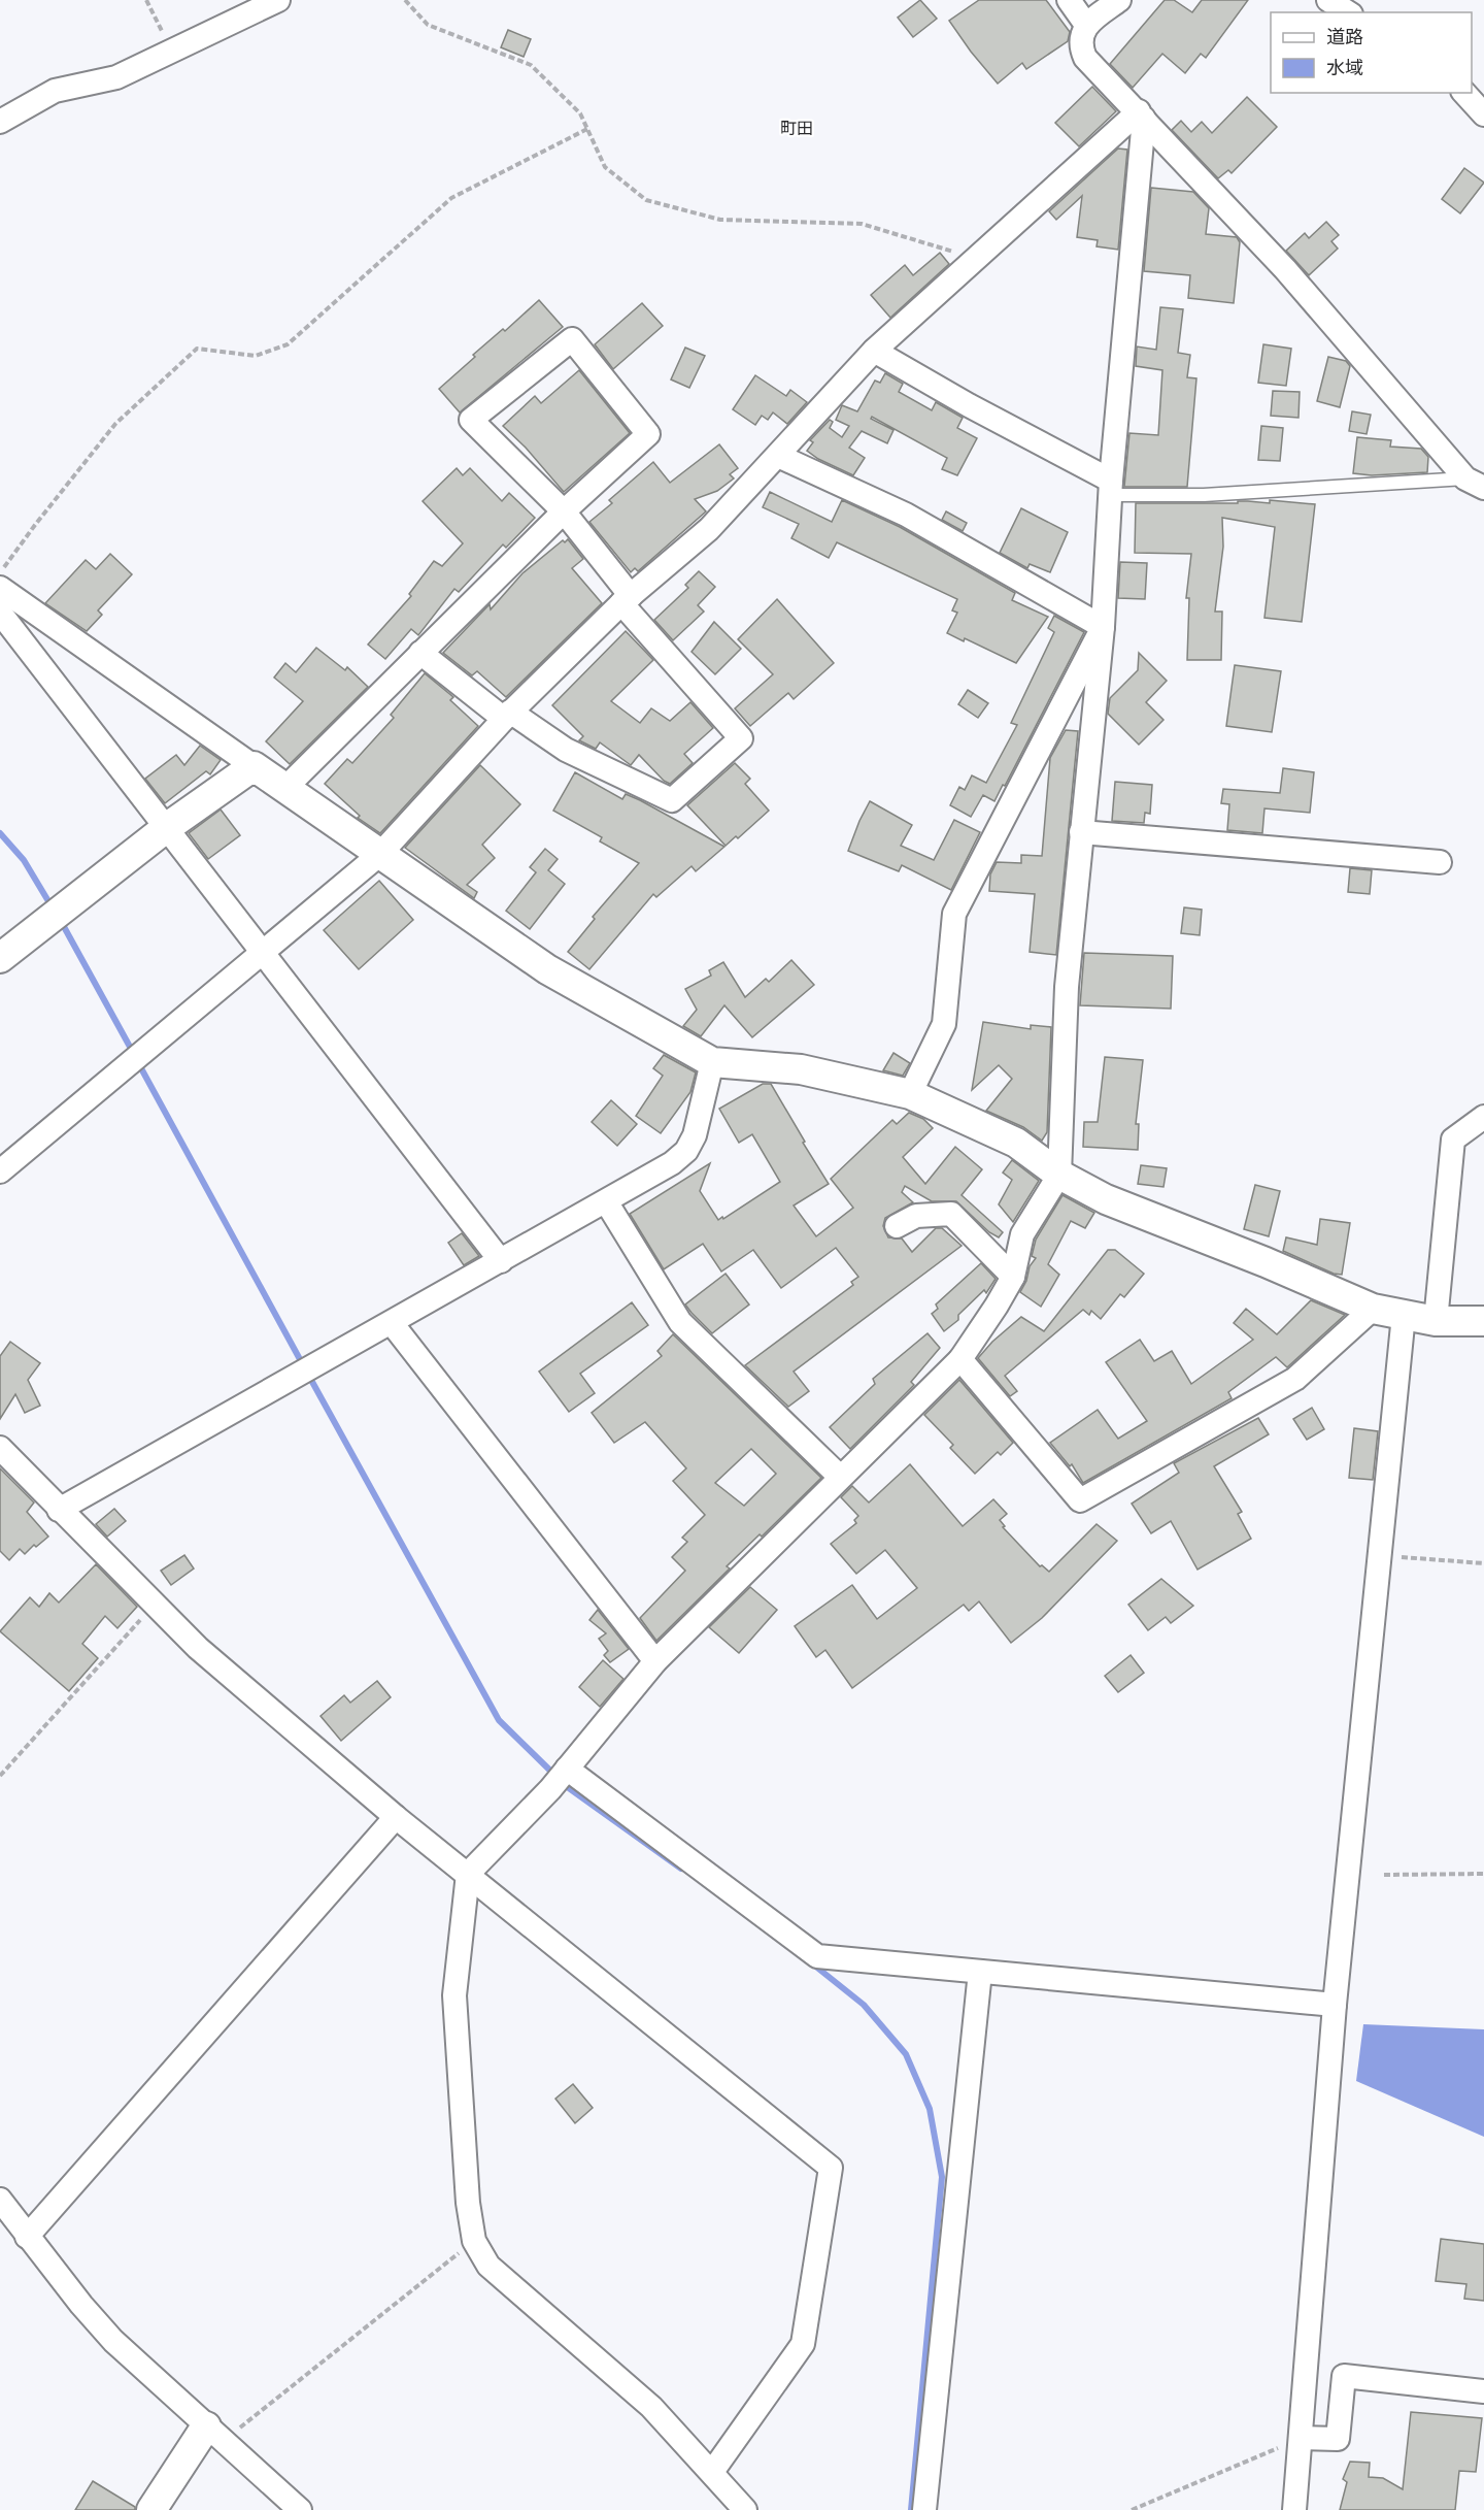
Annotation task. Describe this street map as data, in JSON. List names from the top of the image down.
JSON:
{
  "districts": ["町田"],
  "legend": ["道路", "水域"]
}
